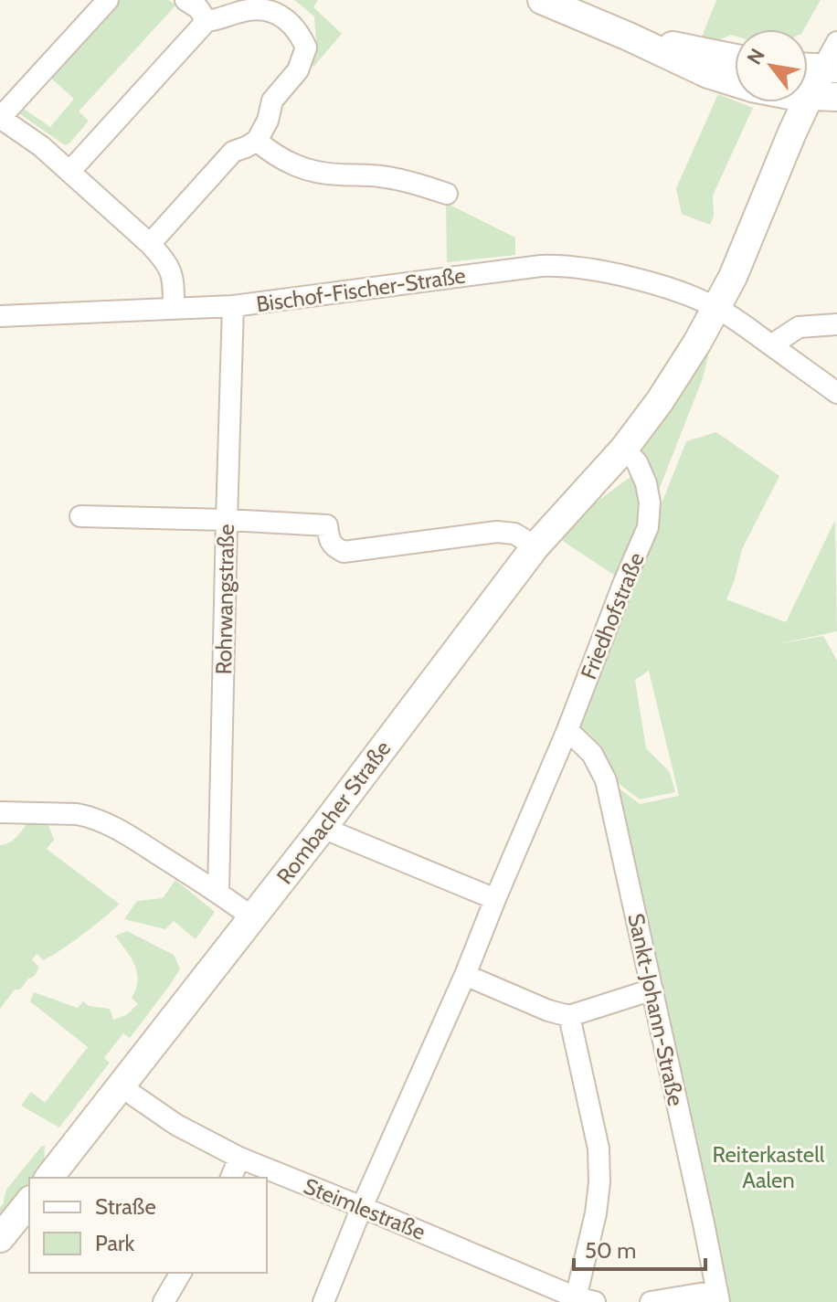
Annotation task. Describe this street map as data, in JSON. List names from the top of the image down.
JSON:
{
  "streets": {
    "main road": ["Rombacher Straße"],
    "street": [
      "Bischof-Fischer-Straße",
      "Rohrwangstraße",
      "Friedhofstraße",
      "Sankt-Johann-Straße",
      "Steimlestraße"
    ]
  },
  "crossings": [
    ["Bischof-Fischer-Straße", "Rohrwangstraße"],
    ["Friedhofstraße", "Rombacher Straße"],
    ["Friedhofstraße", "Sankt-Johann-Straße"],
    ["Friedhofstraße", "Steimlestraße"],
    ["Rombacher Straße", "Steimlestraße"]
  ],
  "parks": ["Reiterkastell Aalen"],
  "legend": ["Straße", "Park"],
  "scale_bar": "50 m",
  "north": "top left"
}
